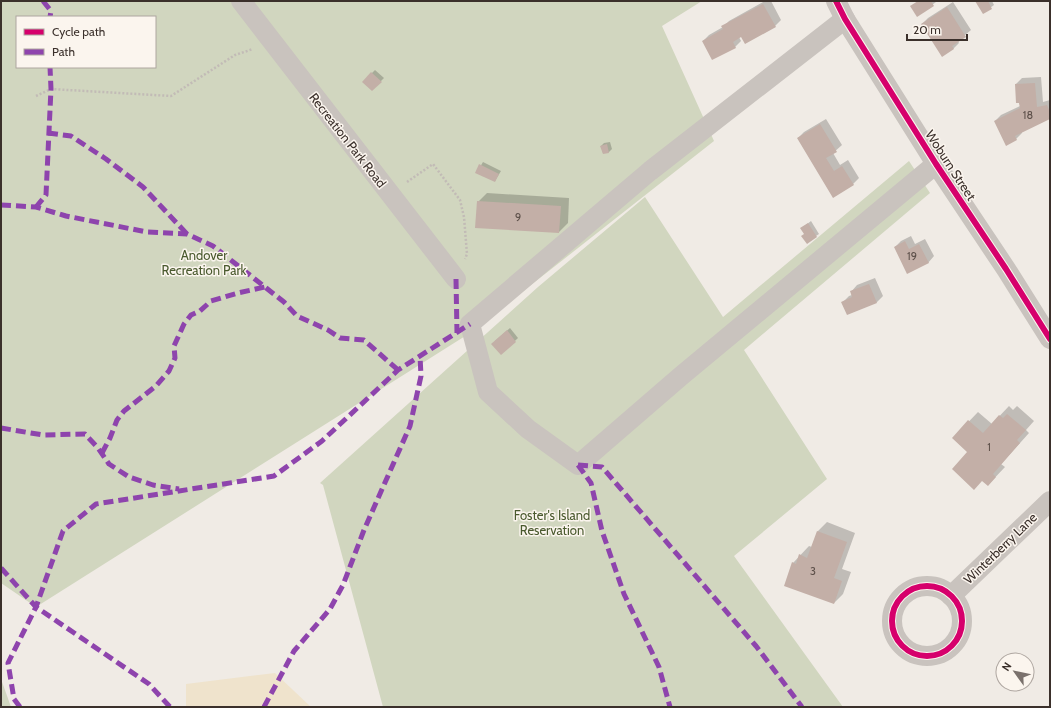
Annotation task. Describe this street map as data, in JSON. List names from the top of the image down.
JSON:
{
  "streets": {
    "street": ["Recreation Park Road", "Woburn Street", "Winterberry Lane"]
  },
  "parks": ["Andover Recreation Park", "Foster's Island Reservation"],
  "house_numbers": [
    "18",
    "9",
    "19",
    "1",
    "3"
  ],
  "legend": ["Cycle path", "Path"],
  "scale_bar": "20 m",
  "north": "top left"
}
